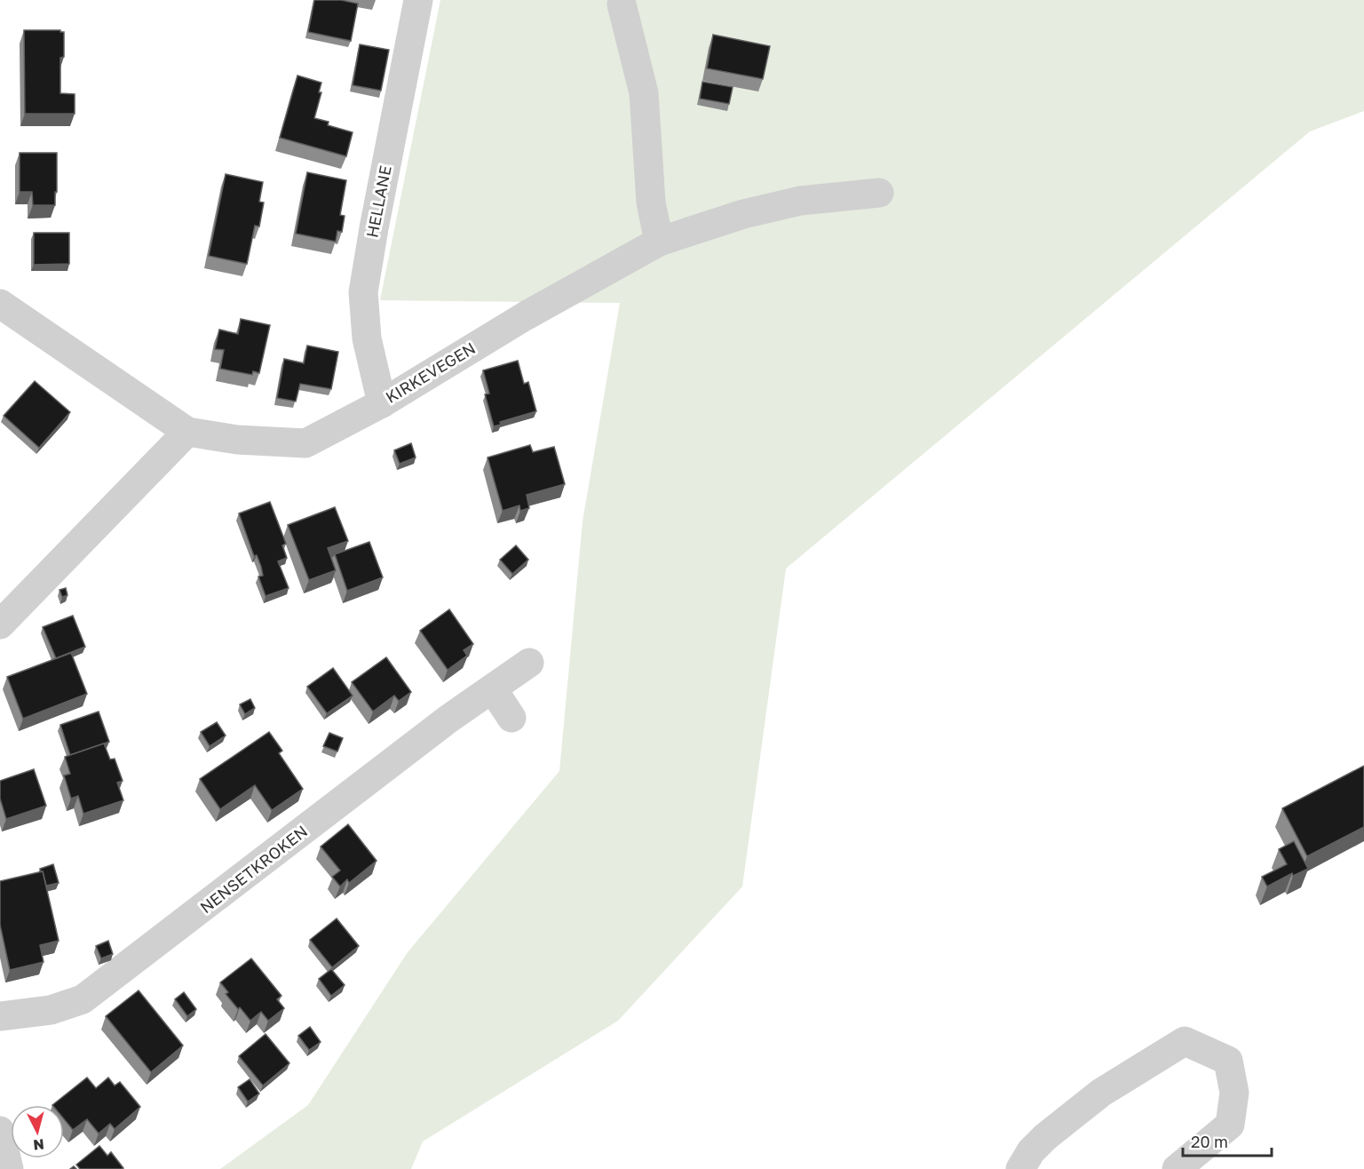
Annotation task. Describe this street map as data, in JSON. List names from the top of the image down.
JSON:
{
  "streets": {
    "street": ["HELLANE", "KIRKEVEGEN", "NENSETKROKEN"]
  },
  "crossings": [
    ["HELLANE", "KIRKEVEGEN"]
  ],
  "scale_bar": "20 m",
  "north": "bottom"
}
